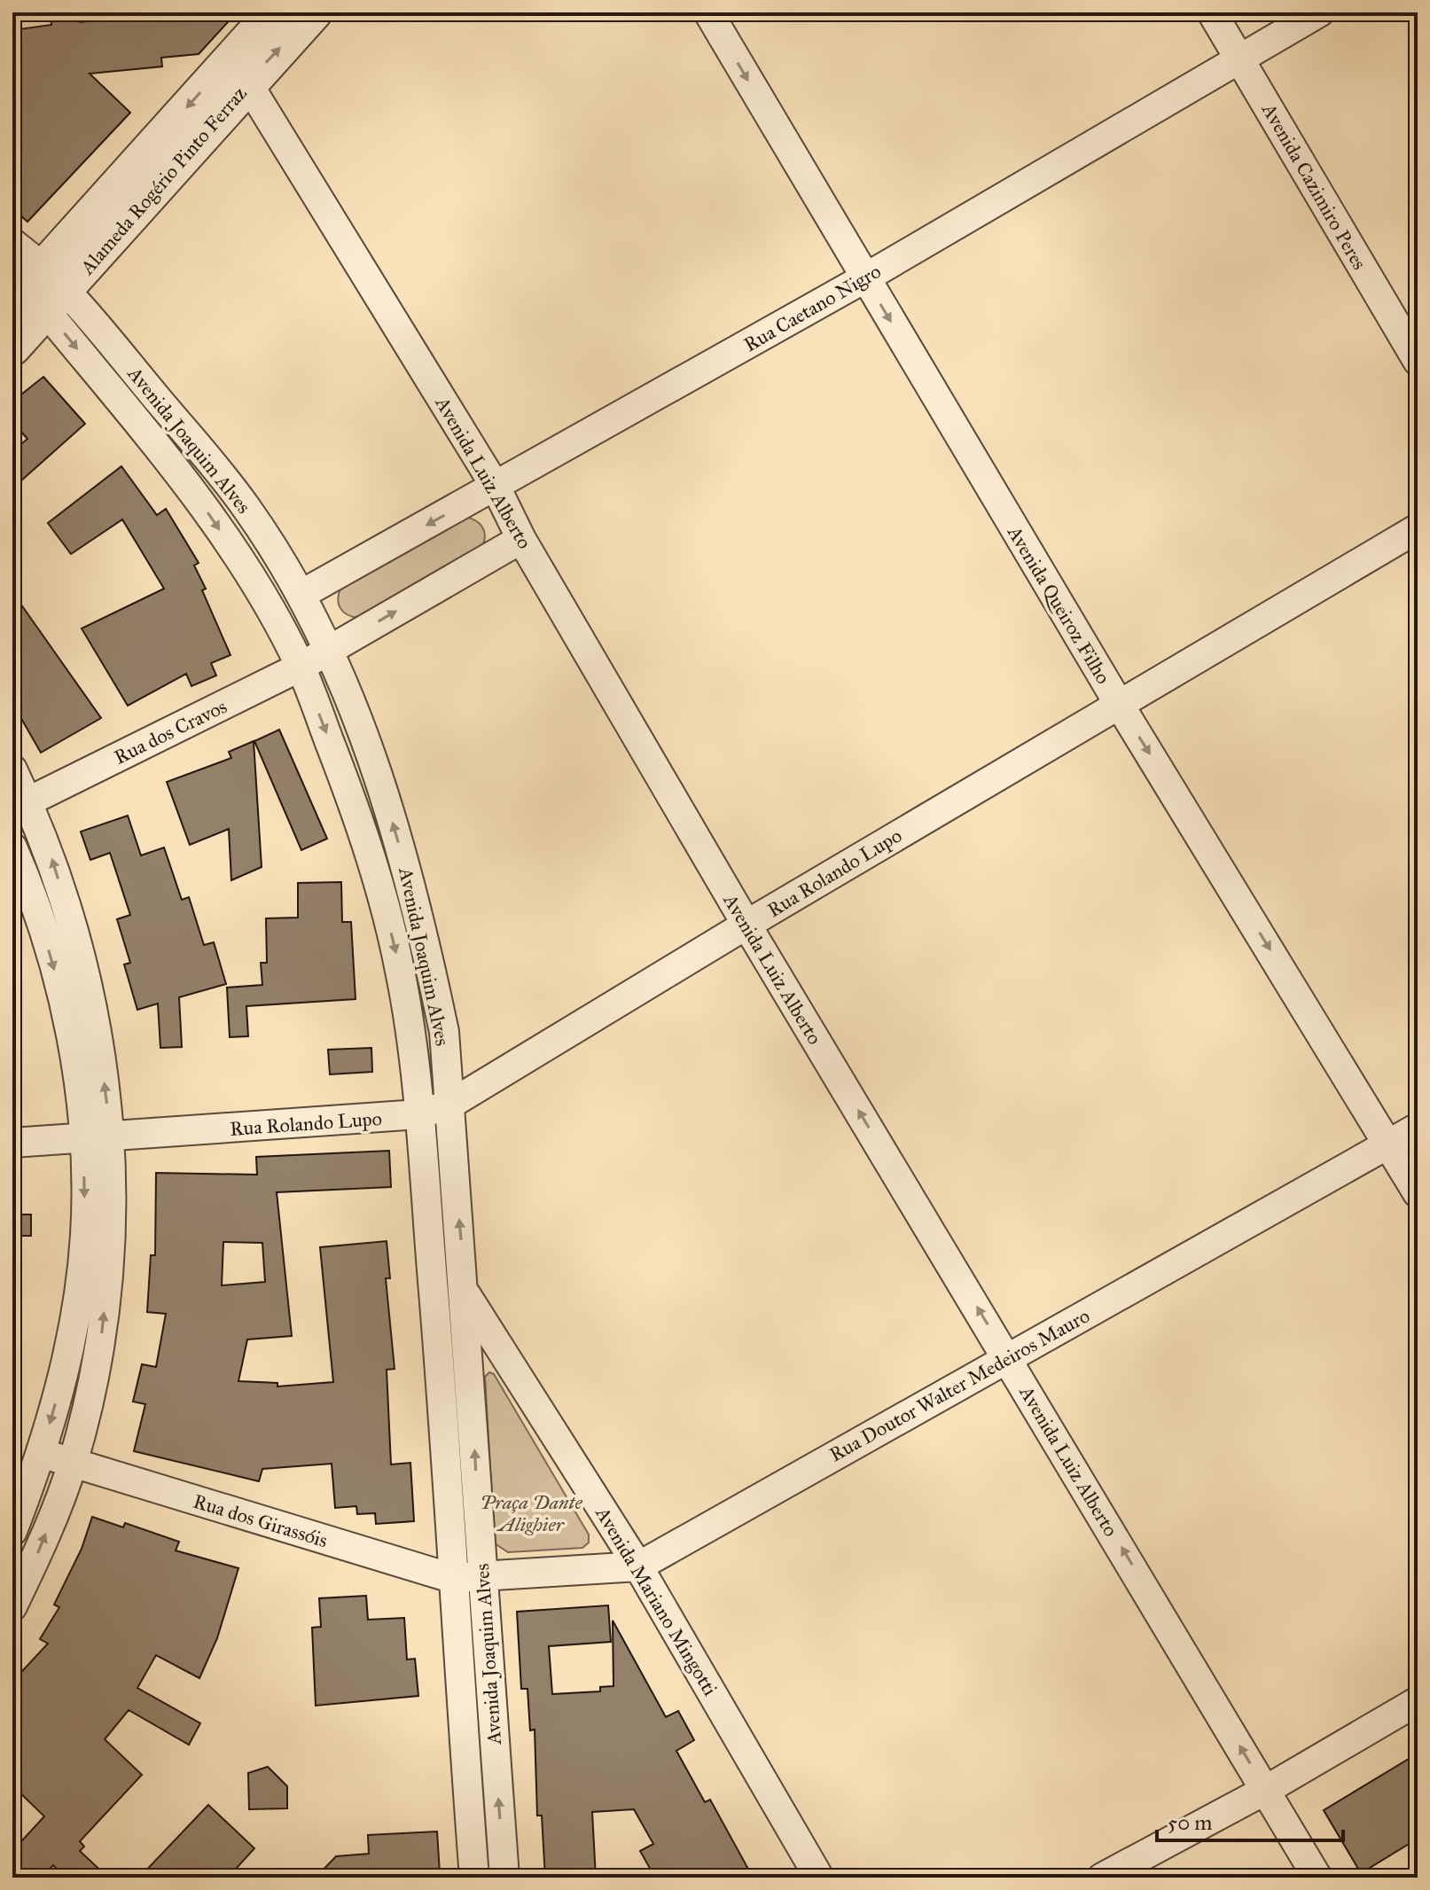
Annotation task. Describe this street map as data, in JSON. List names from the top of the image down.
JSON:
{
  "streets": {
    "street": [
      "Alameda Rogério Pinto Ferraz",
      "Avenida Cazimiro Peres",
      "Rua Caetano Nigro",
      "Avenida Joaquim Alves",
      "Avenida Luiz Alberto",
      "Avenida Queiroz Filho",
      "Rua dos Cravos",
      "Rua Rolando Lupo",
      "Rua Doutor Walter Medeiros Mauro",
      "Rua dos Girassóis",
      "Avenida Mariano Mingotti"
    ]
  },
  "crossings": [
    ["Alameda Rogério Pinto Ferraz", "Avenida Joaquim Alves"],
    ["Alameda Rogério Pinto Ferraz", "Avenida Luiz Alberto"],
    ["Avenida Cazimiro Peres", "Rua Caetano Nigro"],
    ["Rua Caetano Nigro", "Avenida Joaquim Alves"],
    ["Rua Caetano Nigro", "Avenida Luiz Alberto"],
    ["Rua Caetano Nigro", "Avenida Queiroz Filho"],
    ["Avenida Joaquim Alves", "Rua dos Cravos"],
    ["Avenida Joaquim Alves", "Rua Rolando Lupo"],
    ["Avenida Joaquim Alves", "Rua Doutor Walter Medeiros Mauro"],
    ["Avenida Joaquim Alves", "Rua dos Girassóis"],
    ["Avenida Joaquim Alves", "Avenida Mariano Mingotti"],
    ["Avenida Luiz Alberto", "Rua Rolando Lupo"],
    ["Avenida Luiz Alberto", "Rua Doutor Walter Medeiros Mauro"],
    ["Avenida Queiroz Filho", "Rua Rolando Lupo"],
    ["Avenida Queiroz Filho", "Rua Doutor Walter Medeiros Mauro"],
    ["Rua Doutor Walter Medeiros Mauro", "Rua dos Girassóis"],
    ["Rua Doutor Walter Medeiros Mauro", "Avenida Mariano Mingotti"]
  ],
  "one_way": ["Avenida Luiz Alberto", "Avenida Queiroz Filho"],
  "parks": ["Praça Dante Alighier"],
  "scale_bar": "50 m"
}
